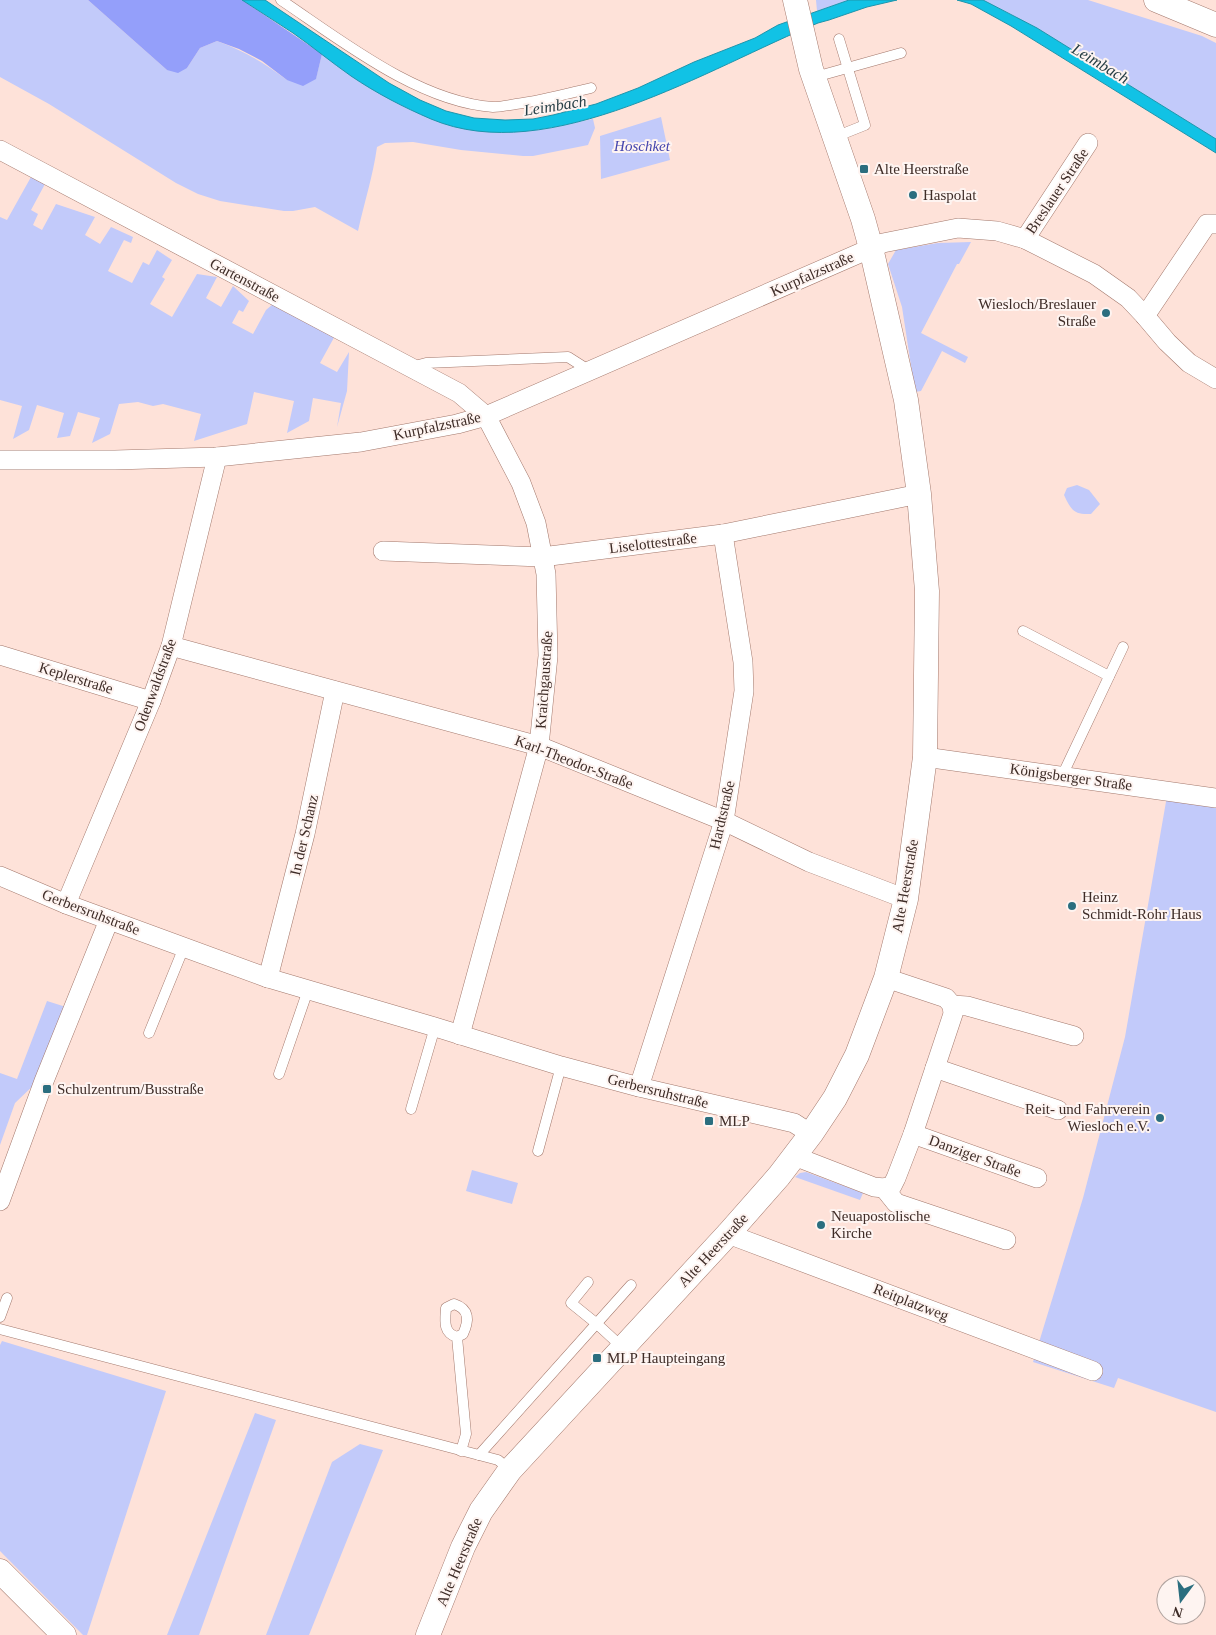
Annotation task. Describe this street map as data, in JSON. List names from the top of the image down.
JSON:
{
  "streets": {
    "street": [
      "Breslauer Straße",
      "Kurpfalzstraße",
      "Gartenstraße",
      "Liselottestraße",
      "Keplerstraße",
      "Kraichgaustraße",
      "Odenwaldstraße",
      "Karl-Theodor-Straße",
      "Königsberger Straße",
      "Hardtstraße",
      "In der Schanz",
      "Alte Heerstraße",
      "Gerbersruhstraße",
      "Danziger Straße",
      "Reitplatzweg"
    ]
  },
  "crossings": [
    ["Breslauer Straße", "Kurpfalzstraße"],
    ["Breslauer Straße", "Alte Heerstraße"],
    ["Kurpfalzstraße", "Gartenstraße"],
    ["Kurpfalzstraße", "Kraichgaustraße"],
    ["Kurpfalzstraße", "Odenwaldstraße"],
    ["Kurpfalzstraße", "Alte Heerstraße"],
    ["Gartenstraße", "Kraichgaustraße"],
    ["Liselottestraße", "Kraichgaustraße"],
    ["Liselottestraße", "Hardtstraße"],
    ["Liselottestraße", "Alte Heerstraße"],
    ["Keplerstraße", "Odenwaldstraße"],
    ["Kraichgaustraße", "Karl-Theodor-Straße"],
    ["Kraichgaustraße", "Gerbersruhstraße"],
    ["Odenwaldstraße", "Karl-Theodor-Straße"],
    ["Odenwaldstraße", "Gerbersruhstraße"],
    ["Karl-Theodor-Straße", "Hardtstraße"],
    ["Karl-Theodor-Straße", "In der Schanz"],
    ["Karl-Theodor-Straße", "Alte Heerstraße"],
    ["Königsberger Straße", "Alte Heerstraße"],
    ["Hardtstraße", "Gerbersruhstraße"],
    ["In der Schanz", "Gerbersruhstraße"],
    ["Alte Heerstraße", "Gerbersruhstraße"],
    ["Alte Heerstraße", "Reitplatzweg"]
  ],
  "water": ["Leimbach"],
  "parks": ["Hoschket"],
  "places": {
    "transit": [
      "Alte Heerstraße",
      "Schulzentrum/Busstraße",
      "MLP",
      "MLP Haupteingang"
    ],
    "other": [
      "Haspolat",
      "Wiesloch/Breslauer Straße",
      "Heinz Schmidt-Rohr Haus",
      "Reit- und Fahrverein Wiesloch e.V.",
      "Neuapostolische Kirche"
    ]
  },
  "north": "bottom"
}
